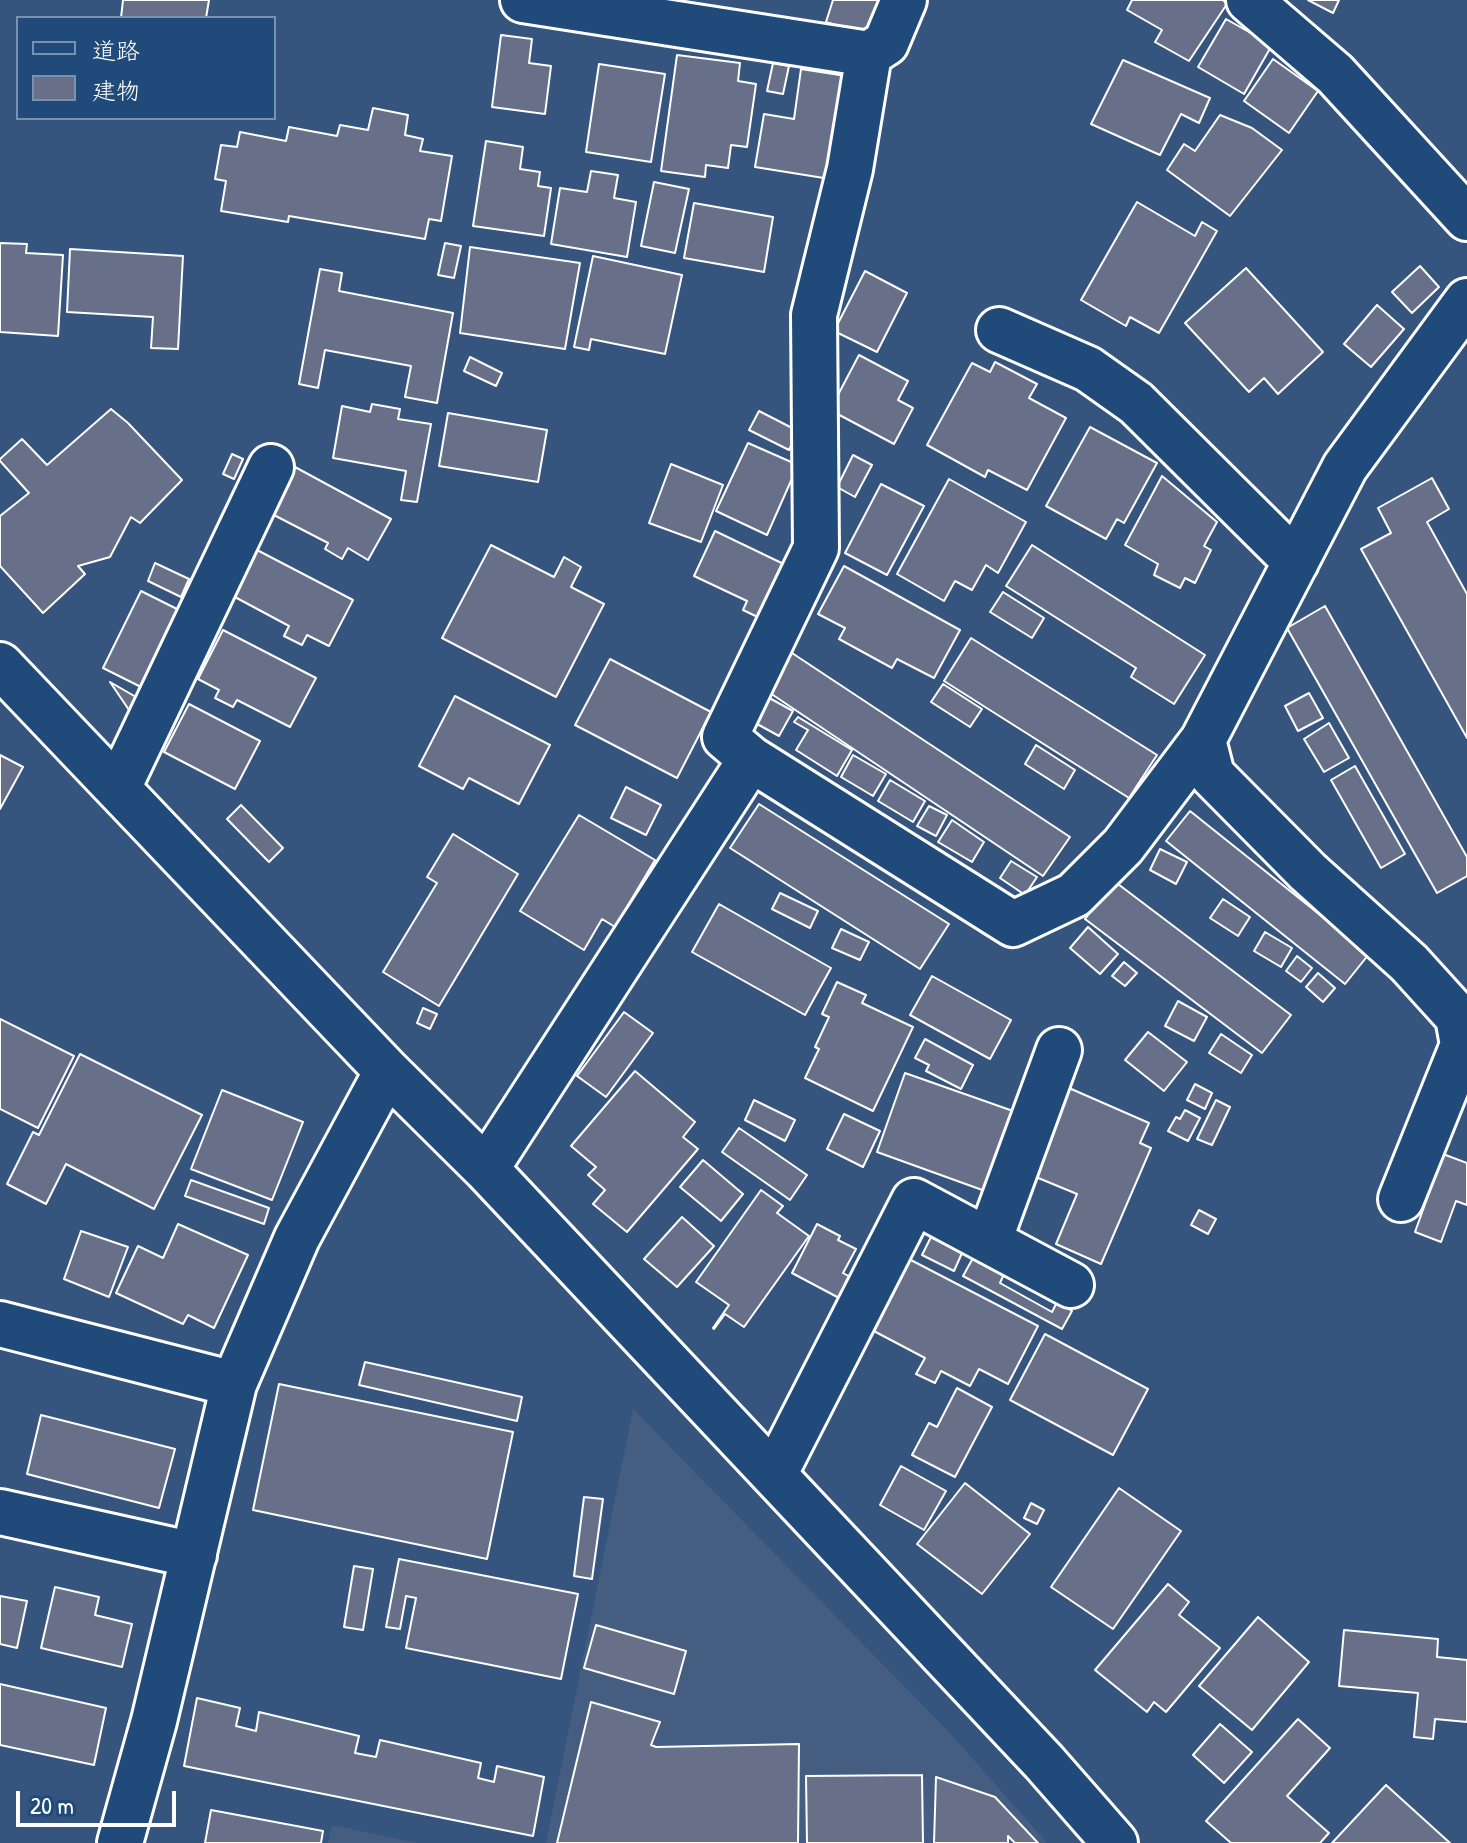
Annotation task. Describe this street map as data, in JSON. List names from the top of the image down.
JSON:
{
  "legend": ["道路", "建物"],
  "scale_bar": "20 m"
}
